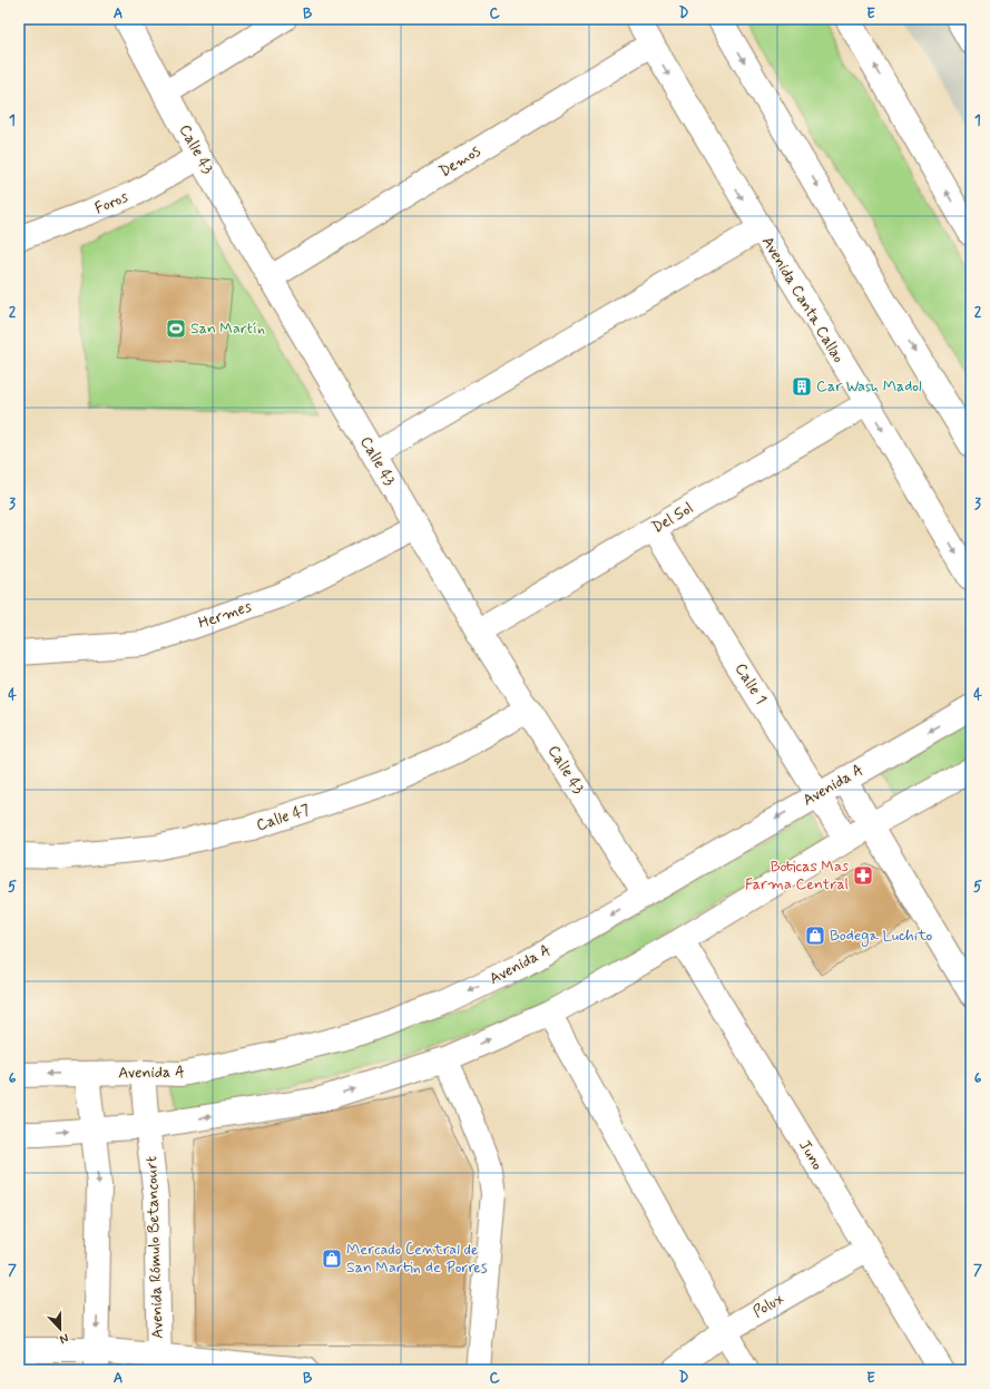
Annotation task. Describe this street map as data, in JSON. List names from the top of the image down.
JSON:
{
  "streets": {
    "street": [
      "Calle 43",
      "Demos",
      "Foros",
      "Avenida Canta Callao",
      "Del Sol",
      "Hermes",
      "Calle 1",
      "Avenida A",
      "Calle 47",
      "Juno",
      "Avenida Rómulo Betancourt",
      "Polux"
    ]
  },
  "crossings": [
    ["Calle 43", "Demos"],
    ["Calle 43", "Foros"],
    ["Calle 43", "Del Sol"],
    ["Calle 43", "Hermes"],
    ["Calle 43", "Avenida A"],
    ["Calle 43", "Calle 47"],
    ["Demos", "Avenida Canta Callao"],
    ["Avenida Canta Callao", "Del Sol"],
    ["Del Sol", "Calle 1"],
    ["Calle 1", "Avenida A"],
    ["Avenida A", "Avenida Rómulo Betancourt"],
    ["Juno", "Polux"]
  ],
  "places": {
    "sports": ["San Martín"],
    "building": ["Car Wash Madol"],
    "pharmacy": ["Boticas Mas Farma Central"],
    "shop": ["Bodega Luchito", "Mercado Central de San Martin de Porres"]
  },
  "north": "bottom",
  "grid": {
    "columns": [
      "A",
      "B",
      "C",
      "D",
      "E"
    ],
    "rows": [
      "1",
      "2",
      "3",
      "4",
      "5",
      "6",
      "7"
    ]
  }
}
